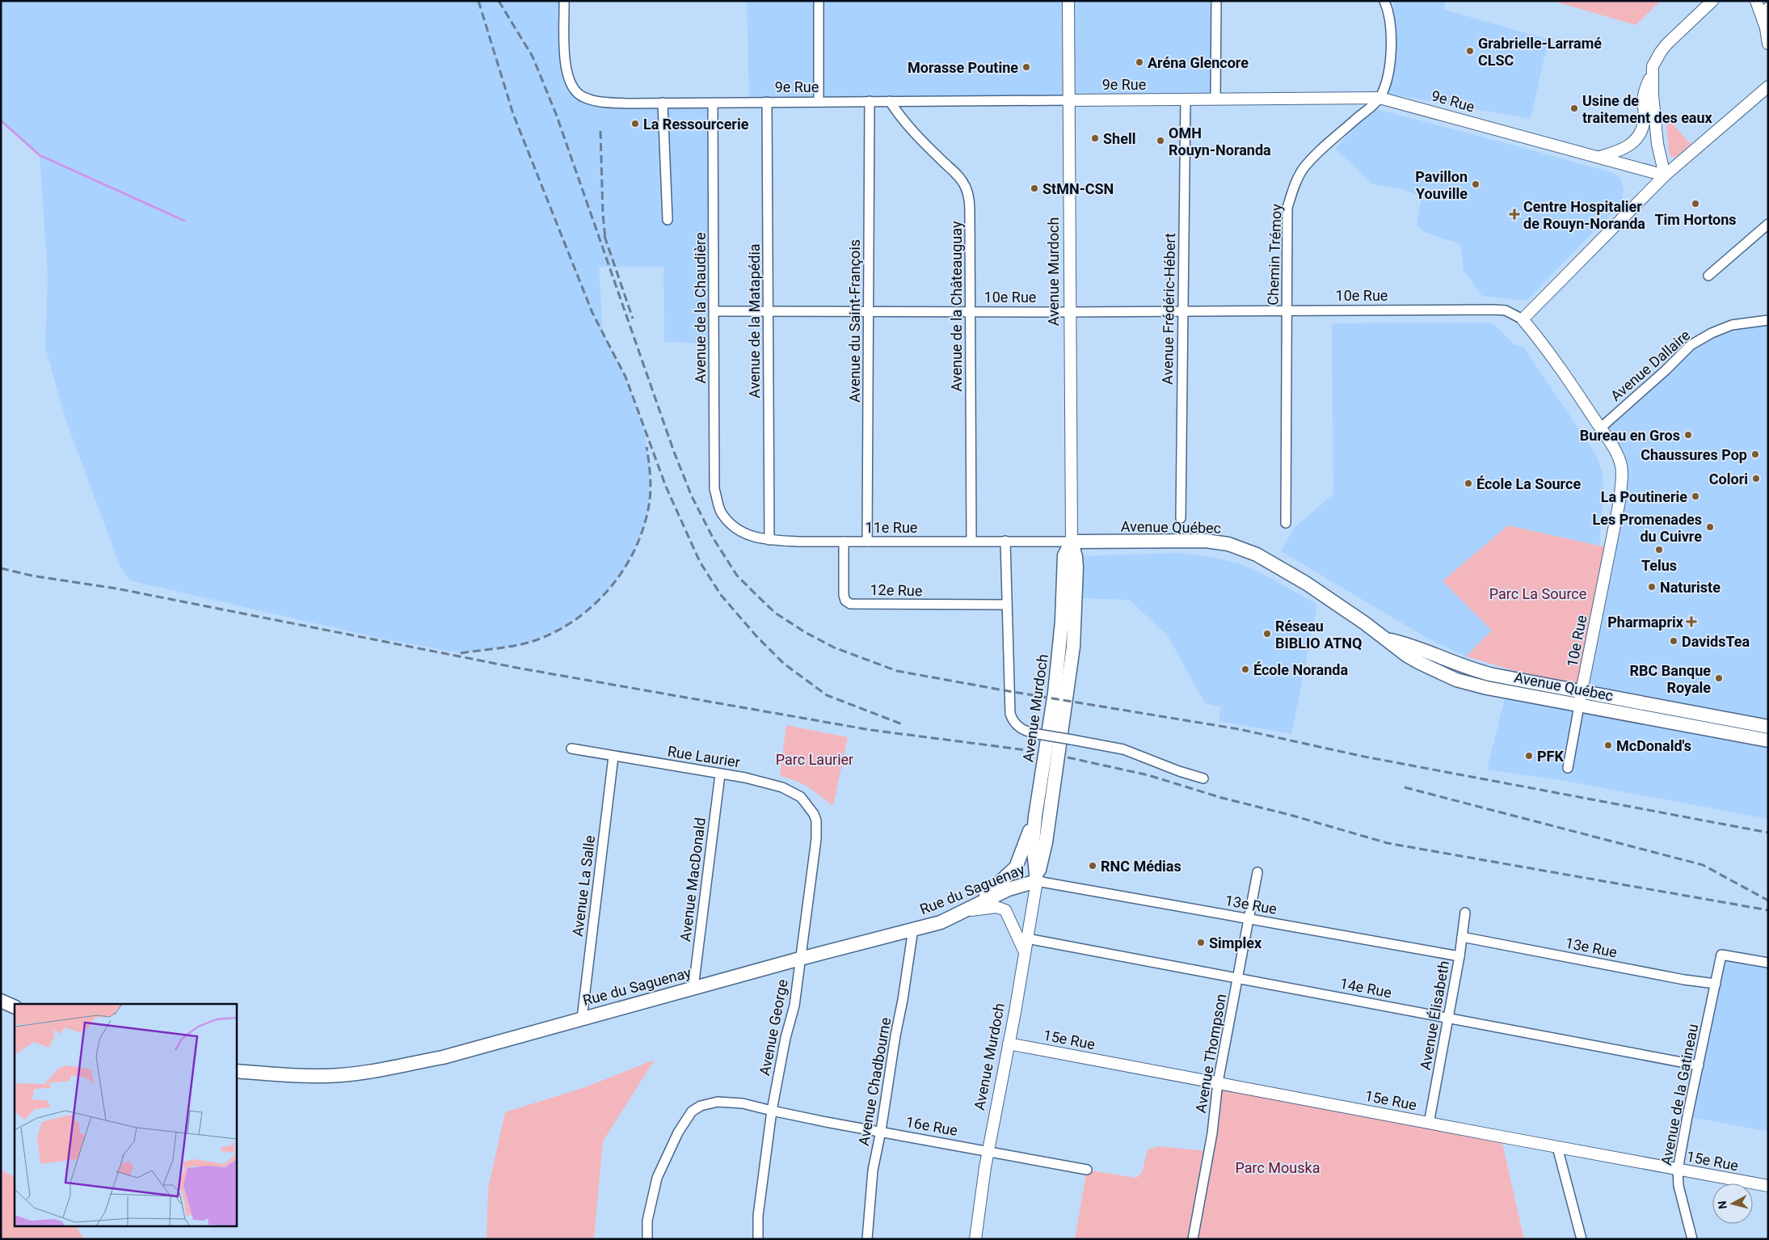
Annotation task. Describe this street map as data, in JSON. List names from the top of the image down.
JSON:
{
  "streets": {
    "main road": ["Avenue Murdoch", "Avenue Québec", "Rue du Saguenay"],
    "street": [
      "9e Rue",
      "Chemin Trémoy",
      "10e Rue",
      "Avenue de la Châteauguay",
      "Avenue de la Chaudière",
      "Avenue Frédéric-Hébert",
      "Avenue de la Matapédia",
      "Avenue du Saint-François",
      "Avenue Dallaire",
      "11e Rue",
      "12e Rue",
      "Rue Laurier",
      "Avenue MacDonald",
      "Avenue La Salle",
      "13e Rue",
      "14e Rue",
      "Avenue Élisabeth",
      "Avenue George",
      "15e Rue",
      "Avenue Thompson",
      "Avenue Chadbourne",
      "Avenue de la Gatineau",
      "16e Rue"
    ]
  },
  "crossings": [
    ["9e Rue", "Chemin Trémoy"],
    ["9e Rue", "Avenue Murdoch"],
    ["9e Rue", "Avenue de la Châteauguay"],
    ["9e Rue", "Avenue de la Chaudière"],
    ["9e Rue", "Avenue Frédéric-Hébert"],
    ["9e Rue", "Avenue de la Matapédia"],
    ["9e Rue", "Avenue du Saint-François"],
    ["Chemin Trémoy", "10e Rue"],
    ["Avenue Murdoch", "10e Rue"],
    ["Avenue Murdoch", "11e Rue"],
    ["Avenue Murdoch", "Avenue Québec"],
    ["Avenue Murdoch", "Rue du Saguenay"],
    ["Avenue Murdoch", "13e Rue"],
    ["Avenue Murdoch", "14e Rue"],
    ["Avenue Murdoch", "15e Rue"],
    ["Avenue Murdoch", "16e Rue"],
    ["10e Rue", "Avenue de la Châteauguay"],
    ["10e Rue", "Avenue de la Chaudière"],
    ["10e Rue", "Avenue Frédéric-Hébert"],
    ["10e Rue", "Avenue de la Matapédia"],
    ["10e Rue", "Avenue du Saint-François"],
    ["10e Rue", "Avenue Dallaire"],
    ["10e Rue", "Avenue Québec"],
    ["Avenue de la Châteauguay", "11e Rue"],
    ["Avenue de la Chaudière", "11e Rue"],
    ["Avenue de la Matapédia", "11e Rue"],
    ["Avenue du Saint-François", "11e Rue"],
    ["11e Rue", "Avenue Québec"],
    ["11e Rue", "12e Rue"],
    ["Rue Laurier", "Avenue MacDonald"],
    ["Rue Laurier", "Avenue La Salle"],
    ["Rue Laurier", "Avenue George"],
    ["Avenue MacDonald", "Rue du Saguenay"],
    ["Avenue La Salle", "Rue du Saguenay"],
    ["Rue du Saguenay", "13e Rue"],
    ["Rue du Saguenay", "Avenue George"],
    ["Rue du Saguenay", "Avenue Chadbourne"],
    ["13e Rue", "Avenue Élisabeth"],
    ["13e Rue", "Avenue Thompson"],
    ["13e Rue", "Avenue de la Gatineau"],
    ["14e Rue", "Avenue Élisabeth"],
    ["14e Rue", "Avenue Thompson"],
    ["14e Rue", "Avenue de la Gatineau"],
    ["Avenue Élisabeth", "15e Rue"],
    ["Avenue George", "16e Rue"],
    ["15e Rue", "Avenue Thompson"],
    ["15e Rue", "Avenue de la Gatineau"],
    ["Avenue Chadbourne", "16e Rue"]
  ],
  "parks": ["Parc La Source", "Parc Laurier", "Parc Mouska"],
  "places": {
    "other": [
      "Grabrielle-Larramé CLSC",
      "Aréna Glencore",
      "Morasse Poutine",
      "Usine de traitement des eaux",
      "La Ressourcerie",
      "Shell",
      "OMH Rouyn-Noranda",
      "Pavillon Youville",
      "StMN-CSN",
      "Tim Hortons",
      "Bureau en Gros",
      "Chaussures Pop",
      "Colori",
      "École La Source",
      "La Poutinerie",
      "Les Promenades du Cuivre",
      "Telus",
      "Naturiste",
      "Réseau BIBLIO ATNQ",
      "DavidsTea",
      "École Noranda",
      "RBC Banque Royale",
      "McDonald's",
      "PFK",
      "RNC Médias",
      "Simplex"
    ],
    "health": ["Centre Hospitalier de Rouyn-Noranda", "Pharmaprix"]
  },
  "north": "left"
}
